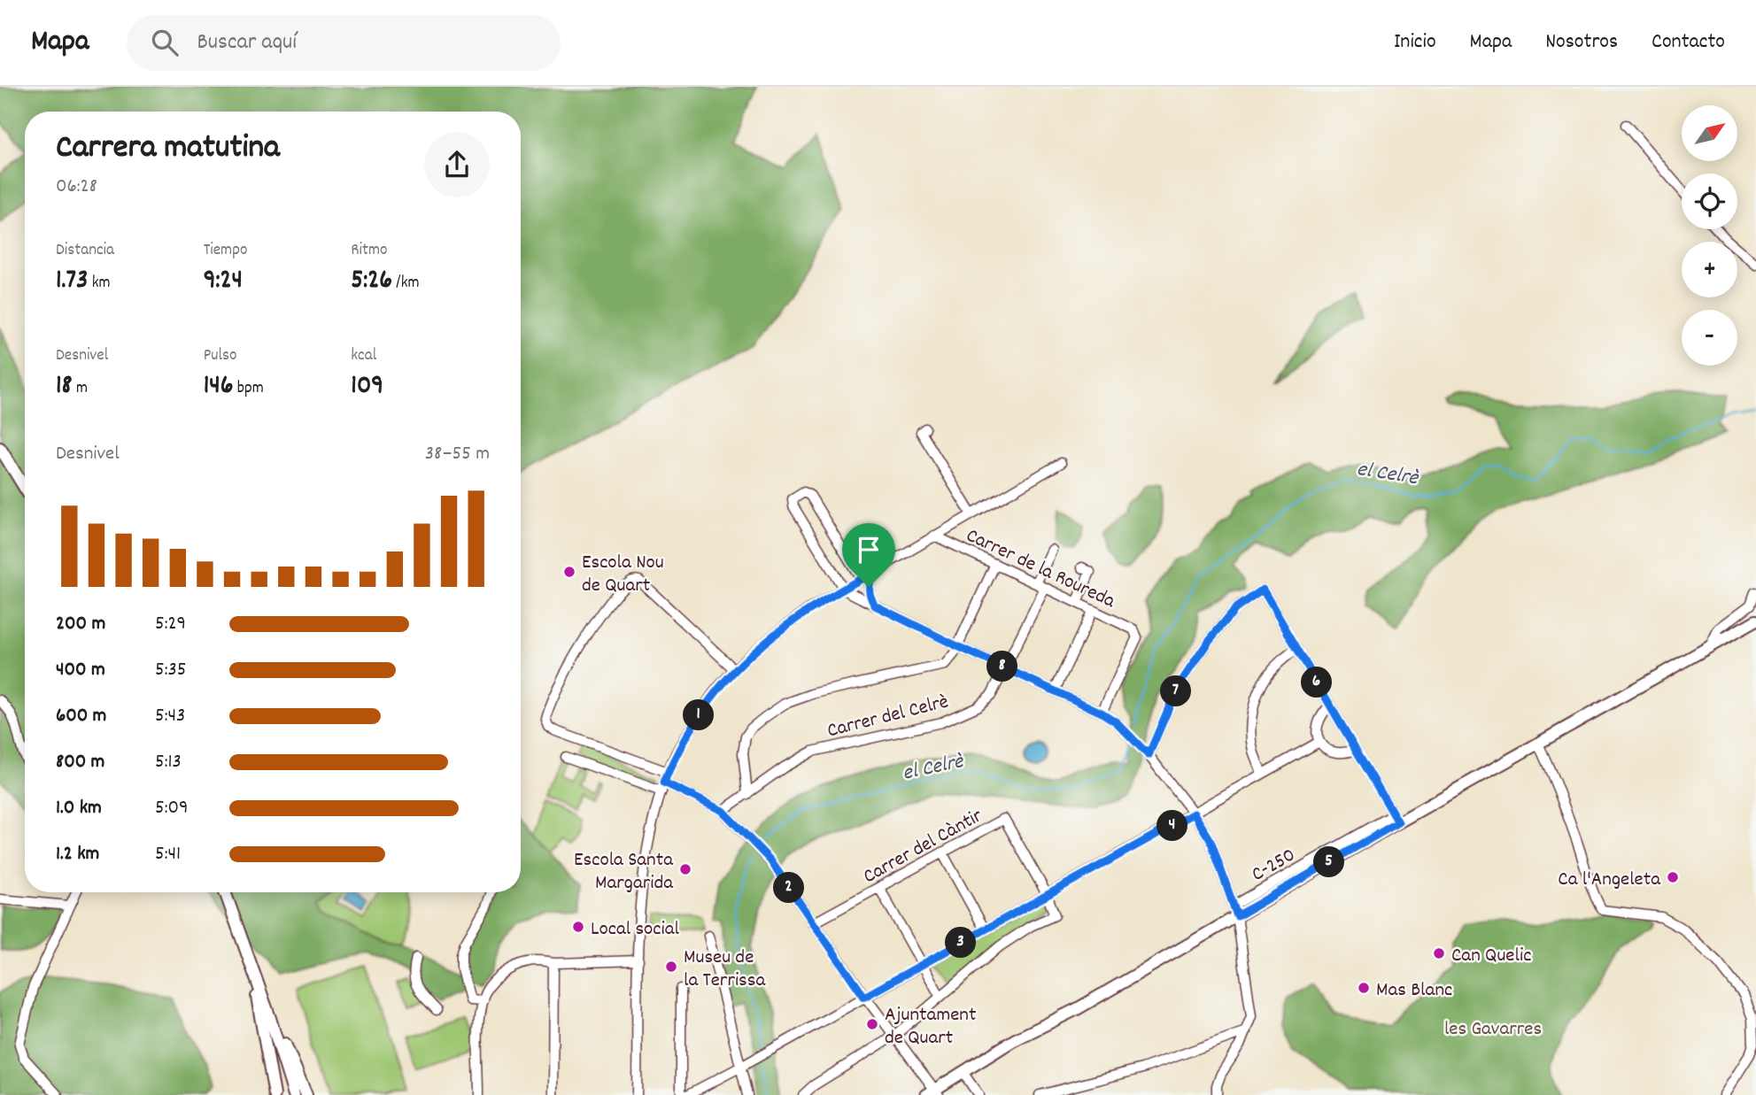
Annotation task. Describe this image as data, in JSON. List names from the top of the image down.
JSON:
{
  "streets": {
    "main road": ["C-250"],
    "street": ["Carrer de la Roureda", "Carrer del Celrè", "Carrer del Càntir"]
  },
  "crossings": [
    ["Carrer de la Roureda", "Carrer del Celrè"]
  ],
  "water": ["el Celrè"],
  "parks": ["les Gavarres"],
  "places": [
    "Escola Nou de Quart",
    "Escola Santa Margarida",
    "Ca l'Angeleta",
    "Local social",
    "Can Quelic",
    "Museu de la Terrissa",
    "Mas Blanc",
    "Ajuntament de Quart"
  ],
  "north": "top right",
  "page": {
    "header": "Mapa",
    "search": "Buscar aquí",
    "nav": [
      "Inicio",
      "Mapa",
      "Nosotros",
      "Contacto"
    ],
    "map_buttons": ["+", "−"],
    "heading": ["Carrera matutina", "06:28"],
    "stats": [
      ["Distancia", "1.73 km"],
      ["Tiempo", "9:24"],
      ["Ritmo", "5:26 /km"],
      ["Desnivel", "18 m"],
      ["Pulso", "146 bpm"],
      ["kcal", "109"]
    ],
    "chart": ["Desnivel", "38–55 m"],
    "list": [
      {
        "name": "200 m",
        "note": "5:29"
      },
      {
        "name": "400 m",
        "note": "5:35"
      },
      {
        "name": "600 m",
        "note": "5:43"
      },
      {
        "name": "800 m",
        "note": "5:13"
      },
      {
        "name": "1.0 km",
        "note": "5:09"
      },
      {
        "name": "1.2 km",
        "note": "5:41"
      }
    ],
    "pins": [
      "8",
      "6",
      "7",
      "1",
      "4",
      "5",
      "2",
      "3"
    ]
  }
}
